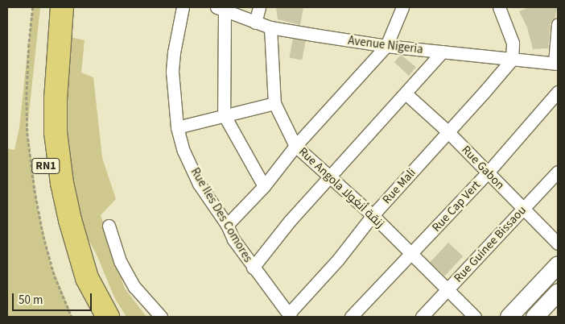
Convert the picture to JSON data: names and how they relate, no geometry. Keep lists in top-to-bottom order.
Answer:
{
  "streets": {
    "highway": ["RN1"],
    "street": [
      "Avenue Nigeria",
      "Rue Gabon",
      "Rue Mali",
      "Rue Angola زنقة أنغولا",
      "Rue Cap Vert",
      "Rue Iles Des Comores",
      "Rue Guinee Bissaou"
    ]
  },
  "crossings": [
    ["Avenue Nigeria", "Rue Mali"],
    ["Avenue Nigeria", "Rue Angola زنقة أنغولا"],
    ["Rue Gabon", "Rue Mali"],
    ["Rue Gabon", "Rue Cap Vert"],
    ["Rue Gabon", "Rue Guinee Bissaou"],
    ["Rue Mali", "Rue Angola زنقة أنغولا"],
    ["Rue Mali", "Rue Iles Des Comores"],
    ["Rue Angola زنقة أنغولا", "Rue Cap Vert"],
    ["Rue Angola زنقة أنغولا", "Rue Guinee Bissaou"]
  ],
  "scale_bar": "50 m"
}
